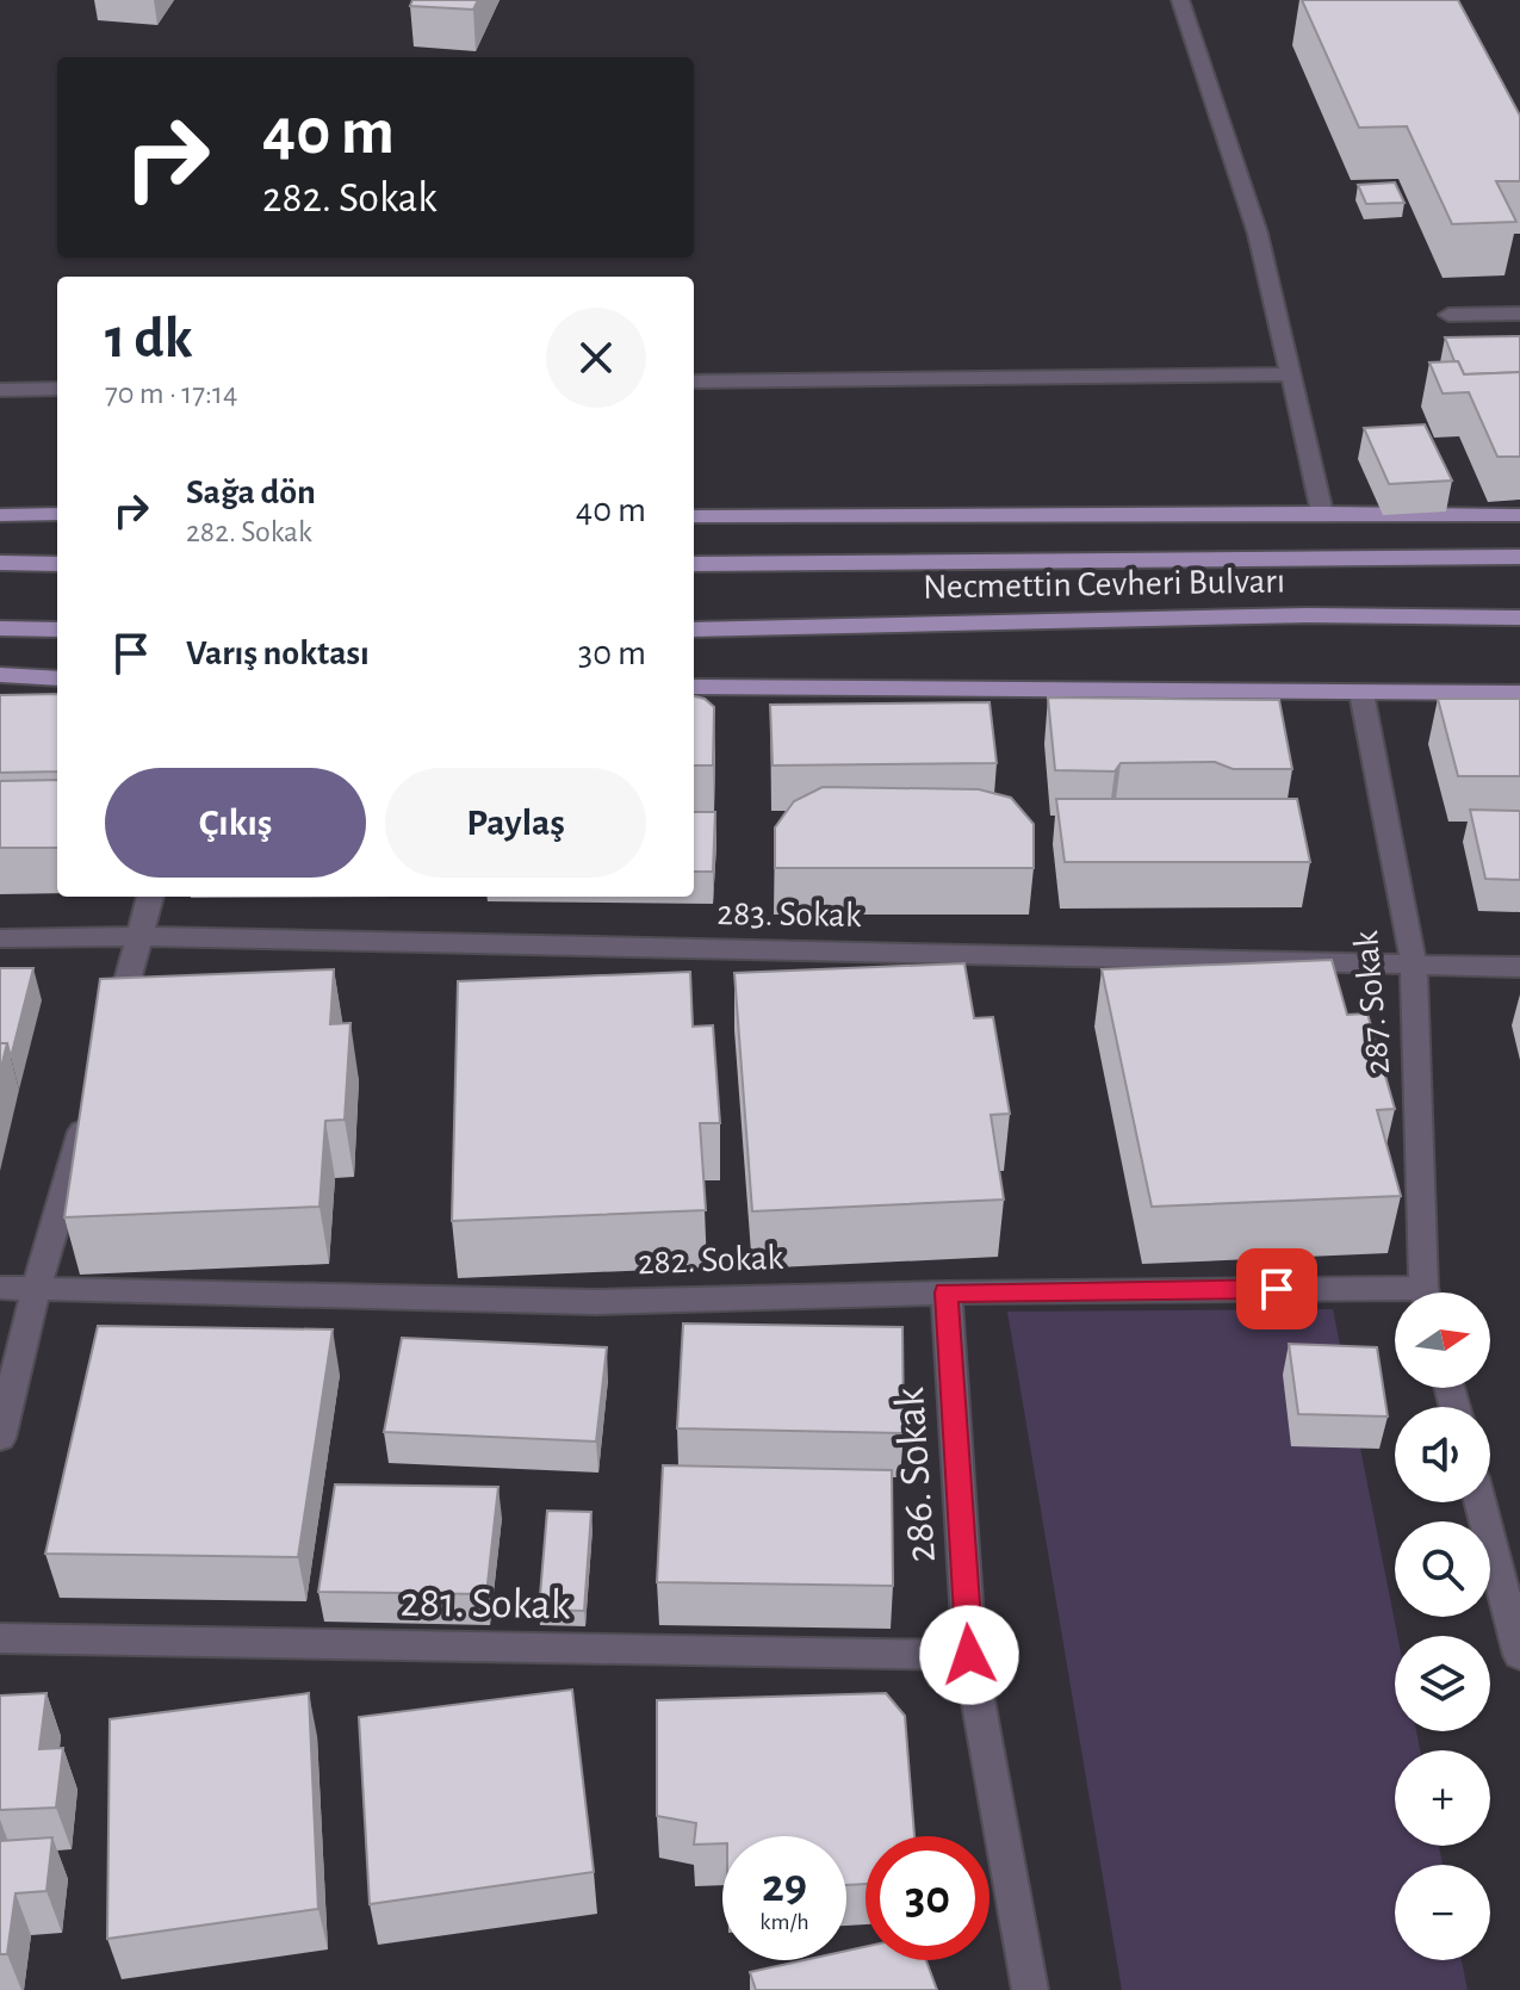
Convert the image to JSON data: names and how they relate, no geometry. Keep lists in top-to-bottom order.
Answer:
{
  "streets": {
    "main road": ["Necmettin Cevheri Bulvarı"],
    "street": [
      "283. Sokak",
      "287. Sokak",
      "282. Sokak",
      "286. Sokak",
      "281. Sokak"
    ]
  },
  "crossings": [
    ["283. Sokak", "287. Sokak"],
    ["282. Sokak", "286. Sokak"],
    ["286. Sokak", "281. Sokak"]
  ],
  "north": "right",
  "page": {
    "turn": ["40 m", "282. Sokak"],
    "heading": ["1 dk", "70 m · 17:14"],
    "list": [
      {
        "name": "Sağa dön",
        "note": "282. Sokak",
        "value": "40 m"
      },
      {
        "name": "Varış noktası",
        "value": "30 m"
      }
    ],
    "buttons": ["Çıkış", "Paylaş"],
    "map_buttons": ["+", "−"],
    "speed": "29 km/h",
    "limit": "30"
  }
}
